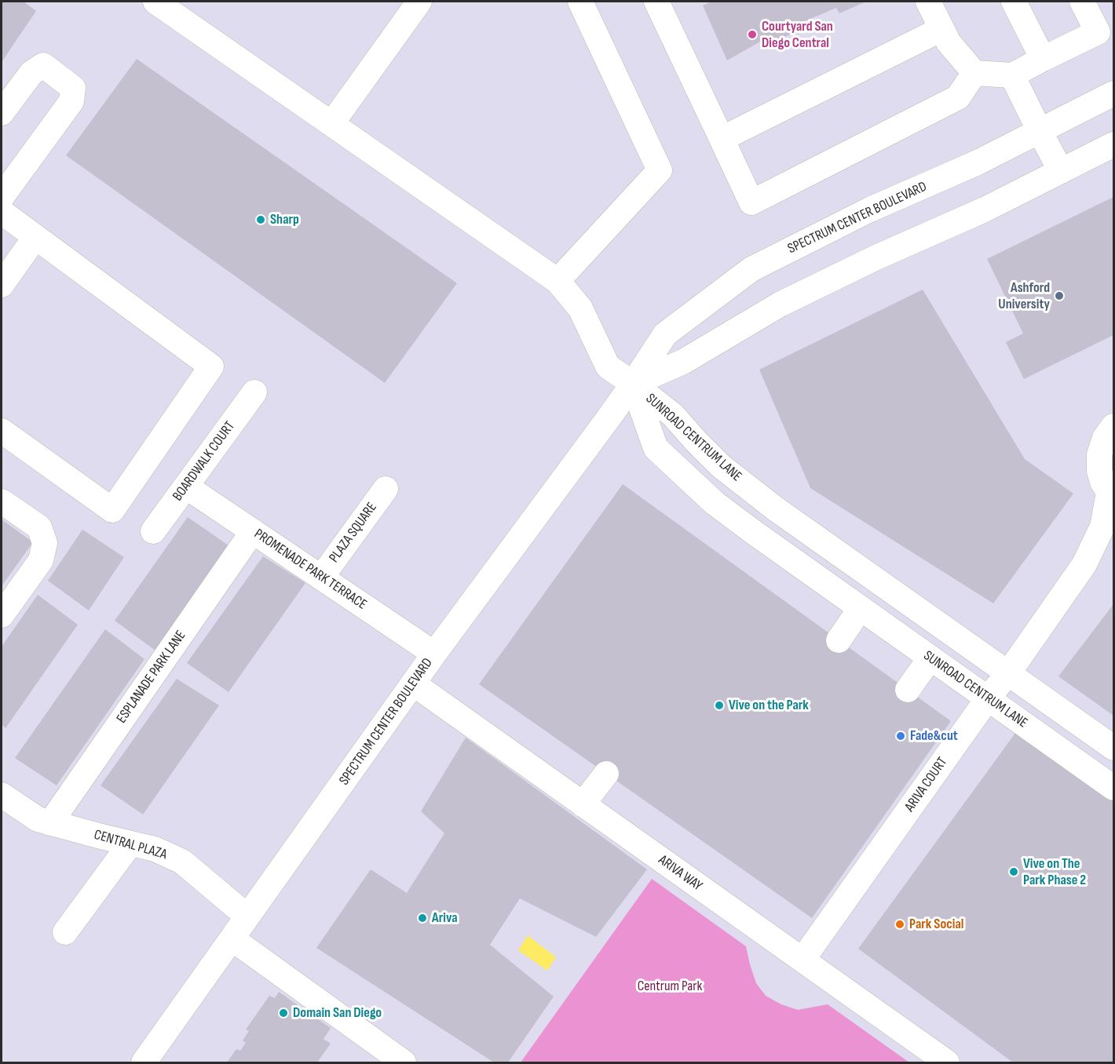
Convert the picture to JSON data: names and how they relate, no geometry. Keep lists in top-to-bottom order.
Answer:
{
  "streets": {
    "street": [
      "SPECTRUM CENTER BOULEVARD",
      "SUNROAD CENTRUM LANE",
      "BOARDWALK COURT",
      "PLAZA SQUARE",
      "PROMENADE PARK TERRACE",
      "ESPLANADE PARK LANE",
      "ARIVA COURT",
      "CENTRAL PLAZA",
      "ARIVA WAY"
    ]
  },
  "crossings": [
    ["SPECTRUM CENTER BOULEVARD", "SUNROAD CENTRUM LANE"],
    ["SPECTRUM CENTER BOULEVARD", "PROMENADE PARK TERRACE"],
    ["SPECTRUM CENTER BOULEVARD", "CENTRAL PLAZA"],
    ["SPECTRUM CENTER BOULEVARD", "ARIVA WAY"],
    ["SUNROAD CENTRUM LANE", "ARIVA COURT"],
    ["BOARDWALK COURT", "PROMENADE PARK TERRACE"],
    ["PLAZA SQUARE", "PROMENADE PARK TERRACE"],
    ["PROMENADE PARK TERRACE", "ESPLANADE PARK LANE"],
    ["ESPLANADE PARK LANE", "CENTRAL PLAZA"],
    ["ARIVA COURT", "ARIVA WAY"]
  ],
  "parks": ["Centrum Park"],
  "places": [
    "Courtyard San Diego Central",
    "Sharp",
    "Ashford University",
    "Vive on the Park",
    "Fade&cut",
    "Vive on The Park Phase 2",
    "Ariva",
    "Park Social",
    "Domain San Diego"
  ]
}
